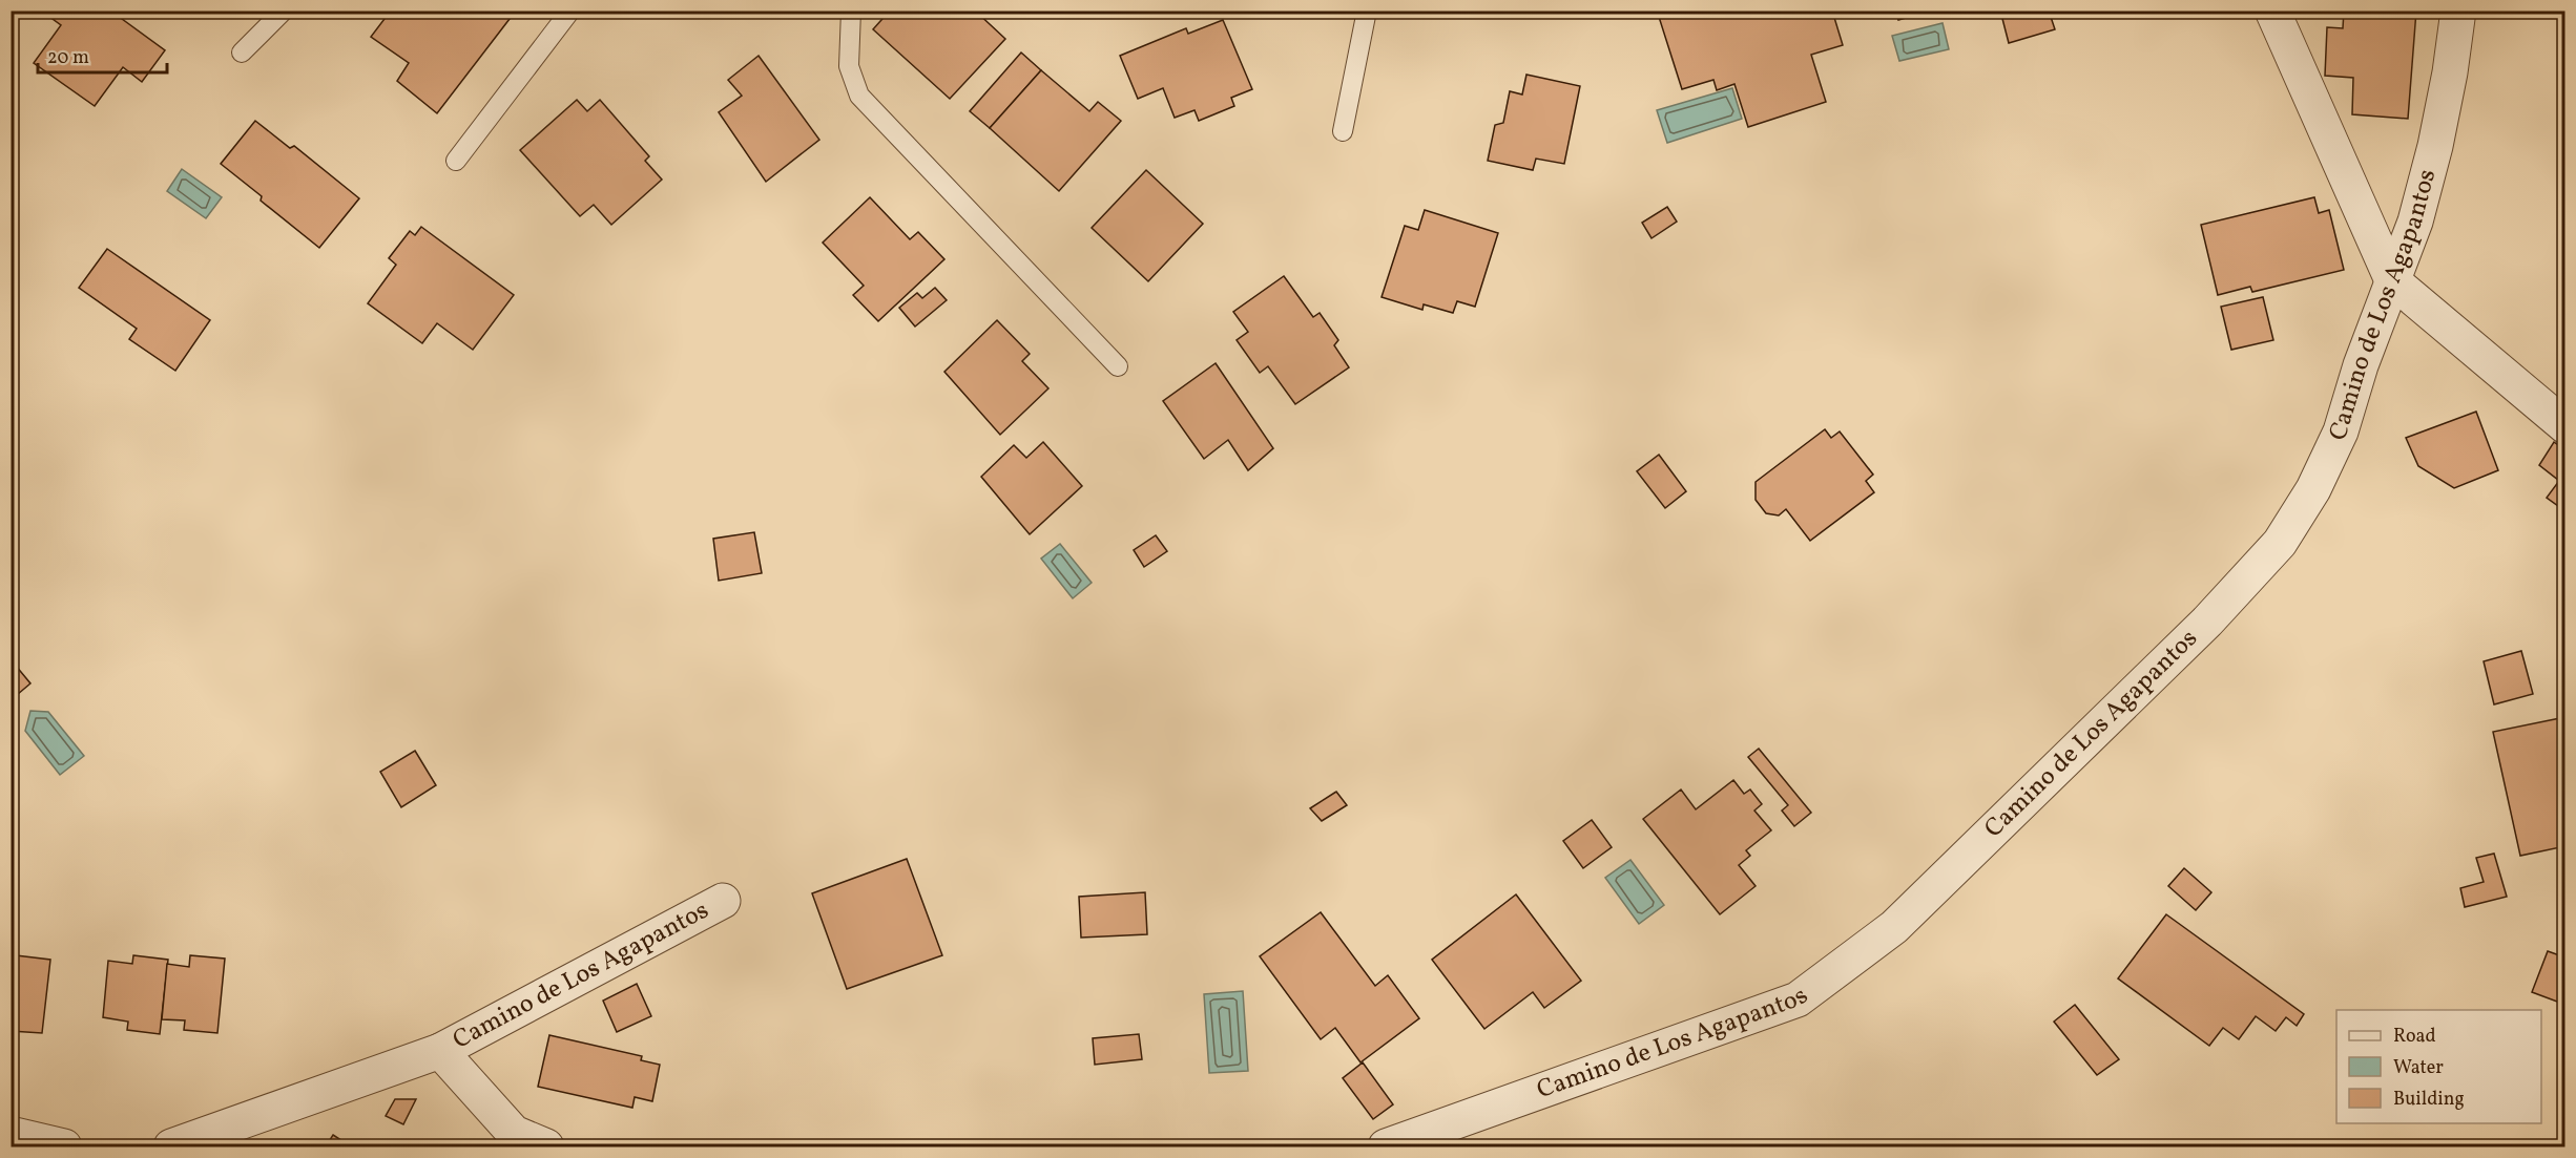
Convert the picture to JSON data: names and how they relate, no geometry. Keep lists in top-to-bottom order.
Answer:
{
  "streets": {
    "street": ["Camino de Los Agapantos"]
  },
  "legend": ["Road", "Water", "Building"],
  "scale_bar": "20 m"
}
